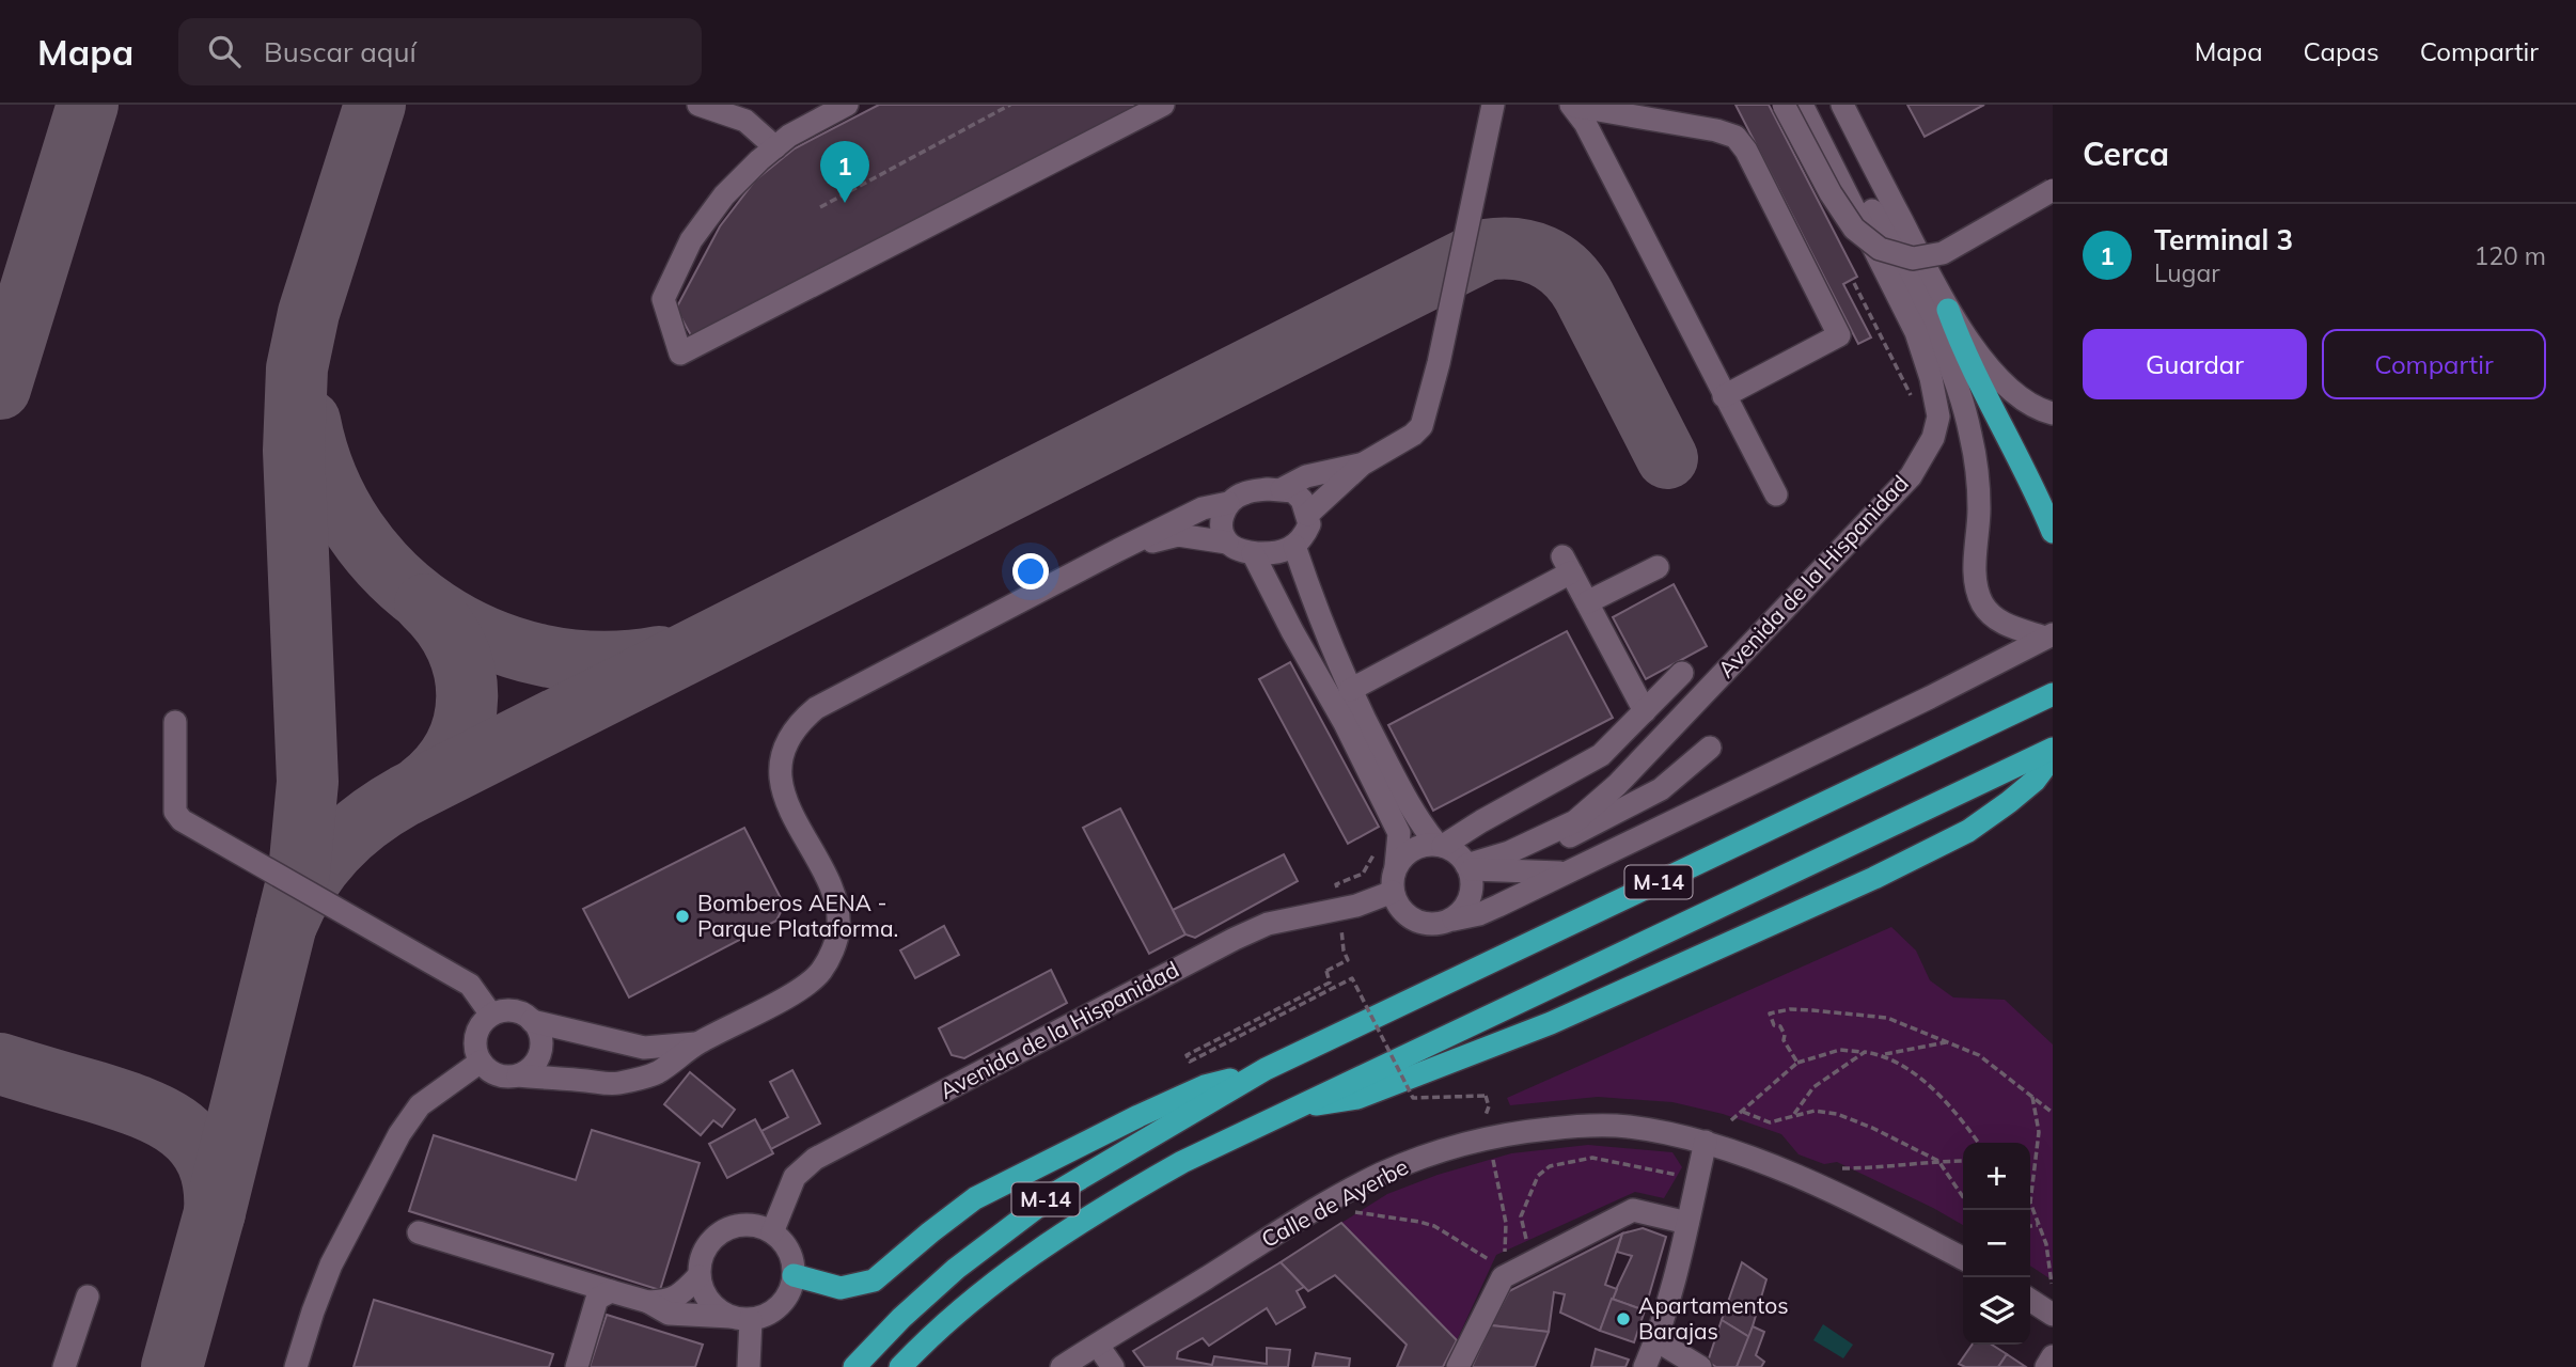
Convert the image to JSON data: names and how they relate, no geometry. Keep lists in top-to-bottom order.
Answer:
{
  "streets": {
    "highway": ["M-14"],
    "street": ["Avenida de la Hispanidad", "Calle de Ayerbe"]
  },
  "places": ["Bomberos AENA - Parque Plataforma.", "Apartamentos Barajas"],
  "page": {
    "header": "Mapa",
    "search": "Buscar aquí",
    "nav": ["Mapa", "Capas", "Compartir"],
    "heading": "Cerca",
    "pins": "1",
    "list": [
      {
        "mark": "1",
        "name": "Terminal 3",
        "note": "Lugar",
        "value": "120 m"
      }
    ],
    "buttons": ["Guardar", "Compartir"],
    "map_buttons": ["+", "−"]
  }
}
